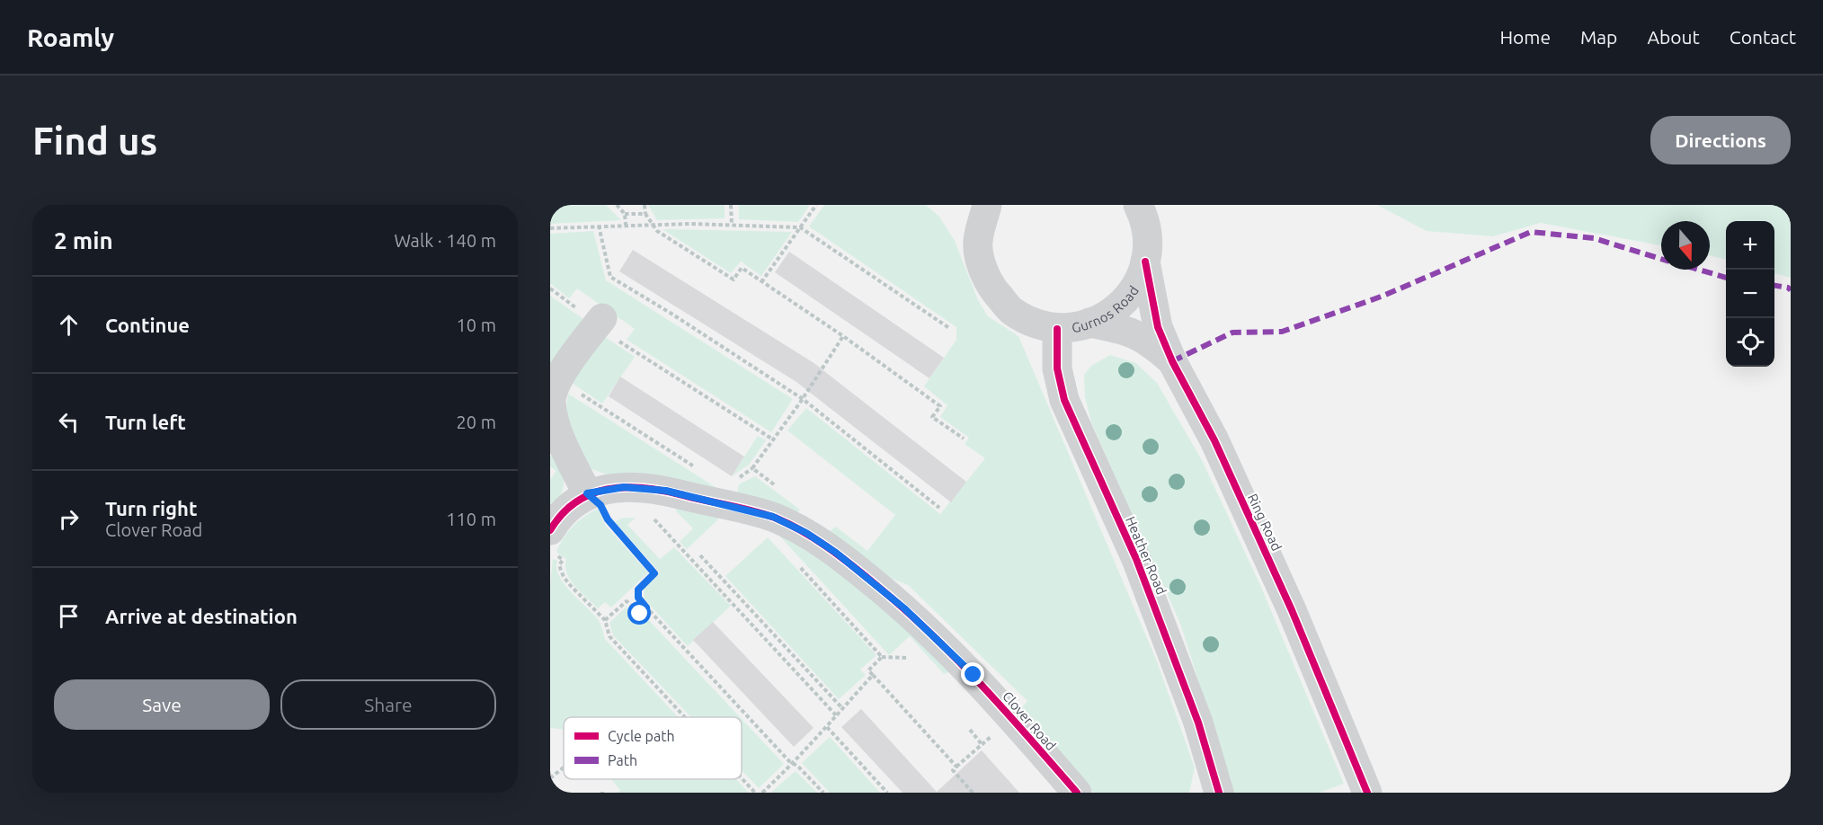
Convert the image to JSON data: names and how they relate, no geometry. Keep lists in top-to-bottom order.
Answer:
{
  "streets": {
    "street": [
      "Gurnos Road",
      "Ring Road",
      "Heather Road",
      "Clover Road"
    ]
  },
  "crossings": [
    ["Gurnos Road", "Ring Road"],
    ["Gurnos Road", "Heather Road"]
  ],
  "legend": ["Cycle path", "Path"],
  "north": "bottom",
  "page": {
    "header": "Roamly",
    "nav": [
      "Home",
      "Map",
      "About",
      "Contact"
    ],
    "buttons": [
      "Directions",
      ["Save", "Share"]
    ],
    "title": "Find us",
    "heading": ["2 min", "Walk · 140 m"],
    "map_buttons": ["+", "−"],
    "list": [
      ["Continue", "10 m"],
      ["Turn left", "20 m"],
      ["Turn right", "Clover Road", "110 m"],
      "Arrive at destination"
    ]
  }
}
